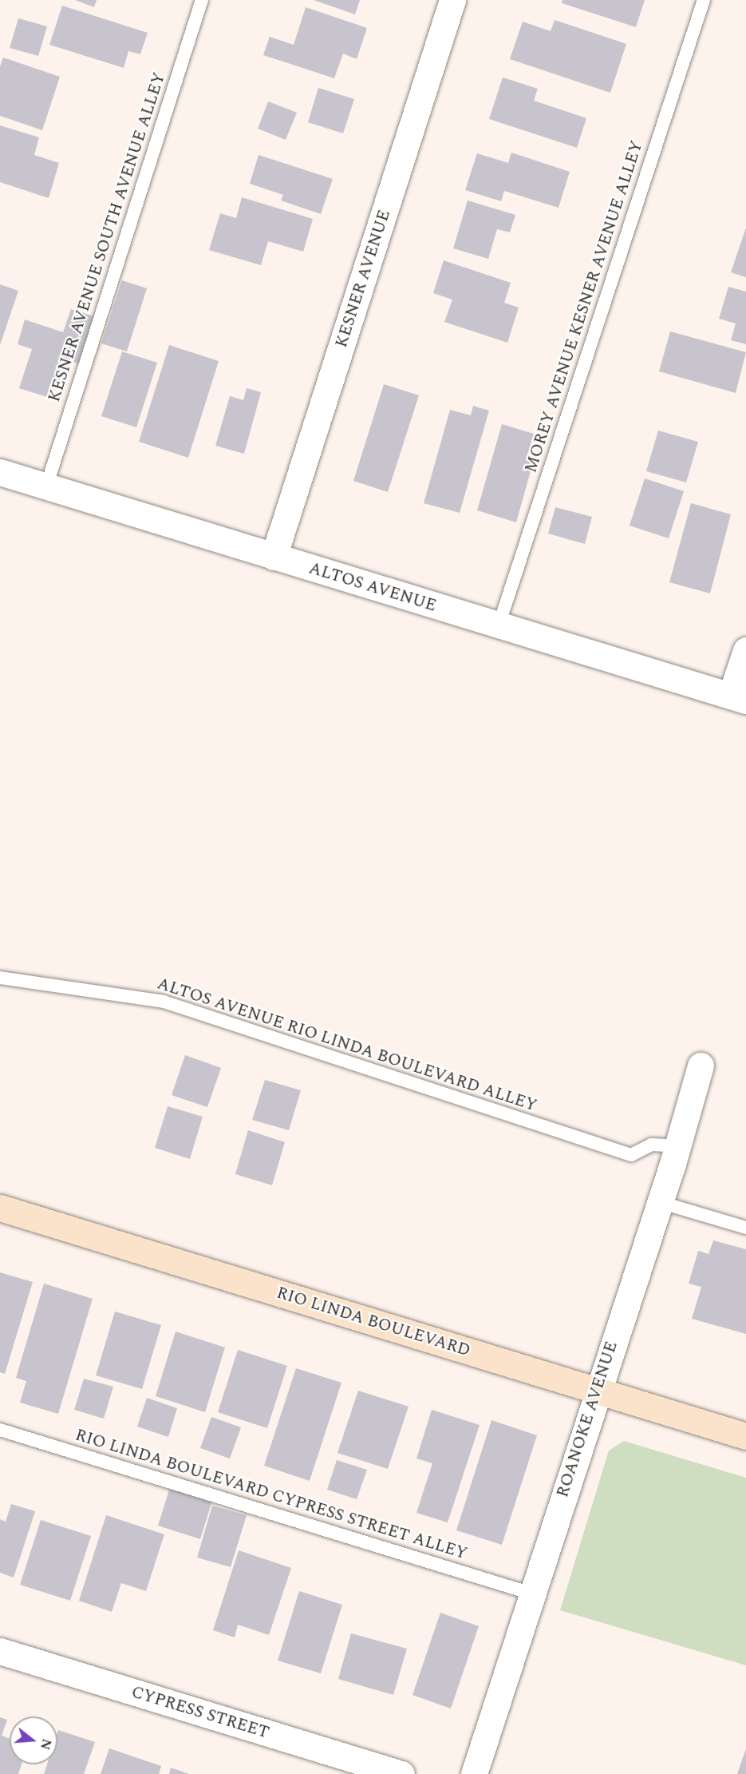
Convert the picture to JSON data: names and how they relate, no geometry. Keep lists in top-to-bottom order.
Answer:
{
  "streets": {
    "main road": ["RIO LINDA BOULEVARD"],
    "street": [
      "KESNER AVENUE",
      "ALTOS AVENUE",
      "ROANOKE AVENUE",
      "CYPRESS STREET"
    ],
    "lane": [
      "KESNER AVENUE SOUTH AVENUE ALLEY",
      "MOREY AVENUE KESNER AVENUE ALLEY",
      "ALTOS AVENUE RIO LINDA BOULEVARD ALLEY",
      "RIO LINDA BOULEVARD CYPRESS STREET ALLEY"
    ]
  },
  "crossings": [
    ["KESNER AVENUE SOUTH AVENUE ALLEY", "ALTOS AVENUE"],
    ["KESNER AVENUE", "ALTOS AVENUE"],
    ["MOREY AVENUE KESNER AVENUE ALLEY", "ALTOS AVENUE"],
    ["ALTOS AVENUE RIO LINDA BOULEVARD ALLEY", "ROANOKE AVENUE"],
    ["RIO LINDA BOULEVARD", "ROANOKE AVENUE"],
    ["ROANOKE AVENUE", "RIO LINDA BOULEVARD CYPRESS STREET ALLEY"]
  ],
  "north": "right"
}
